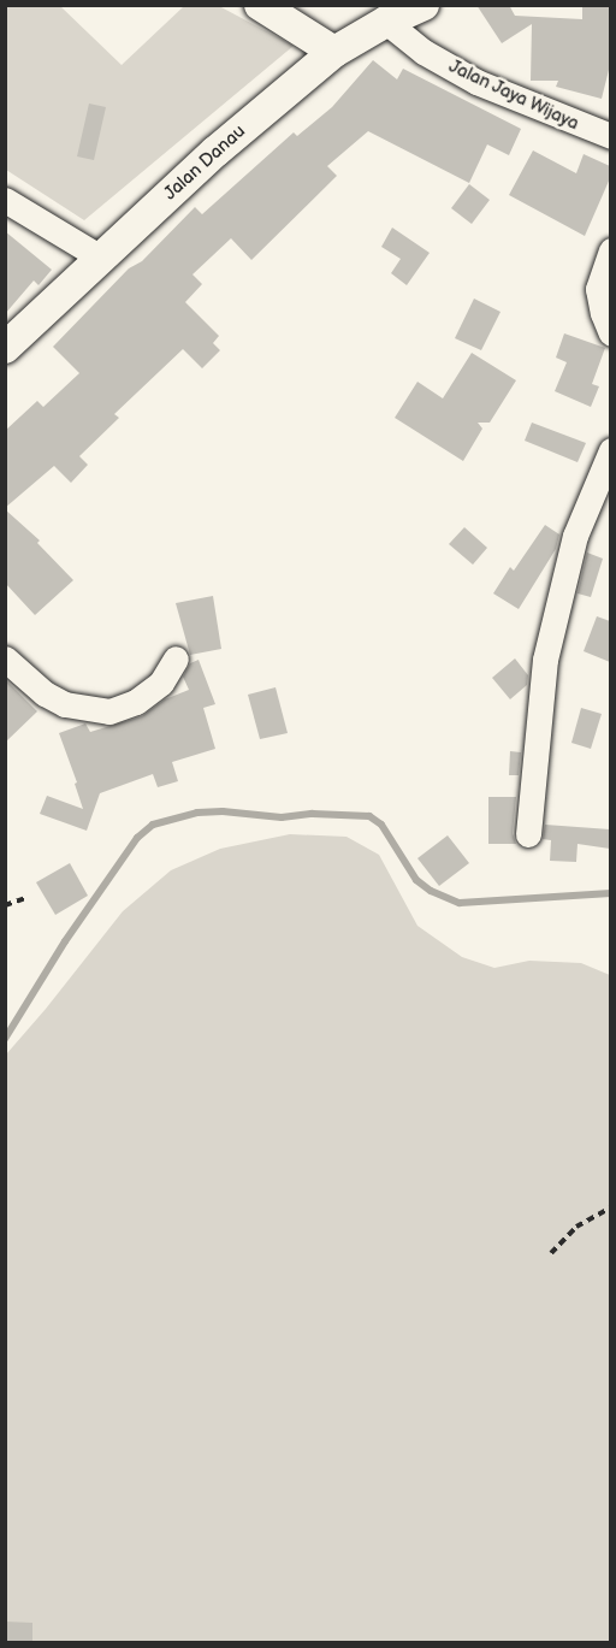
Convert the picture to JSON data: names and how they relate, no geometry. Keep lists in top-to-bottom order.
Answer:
{
  "streets": {
    "street": ["Jalan Jaya Wijaya", "Jalan Danau"]
  },
  "crossings": [
    ["Jalan Jaya Wijaya", "Jalan Danau"]
  ]
}
